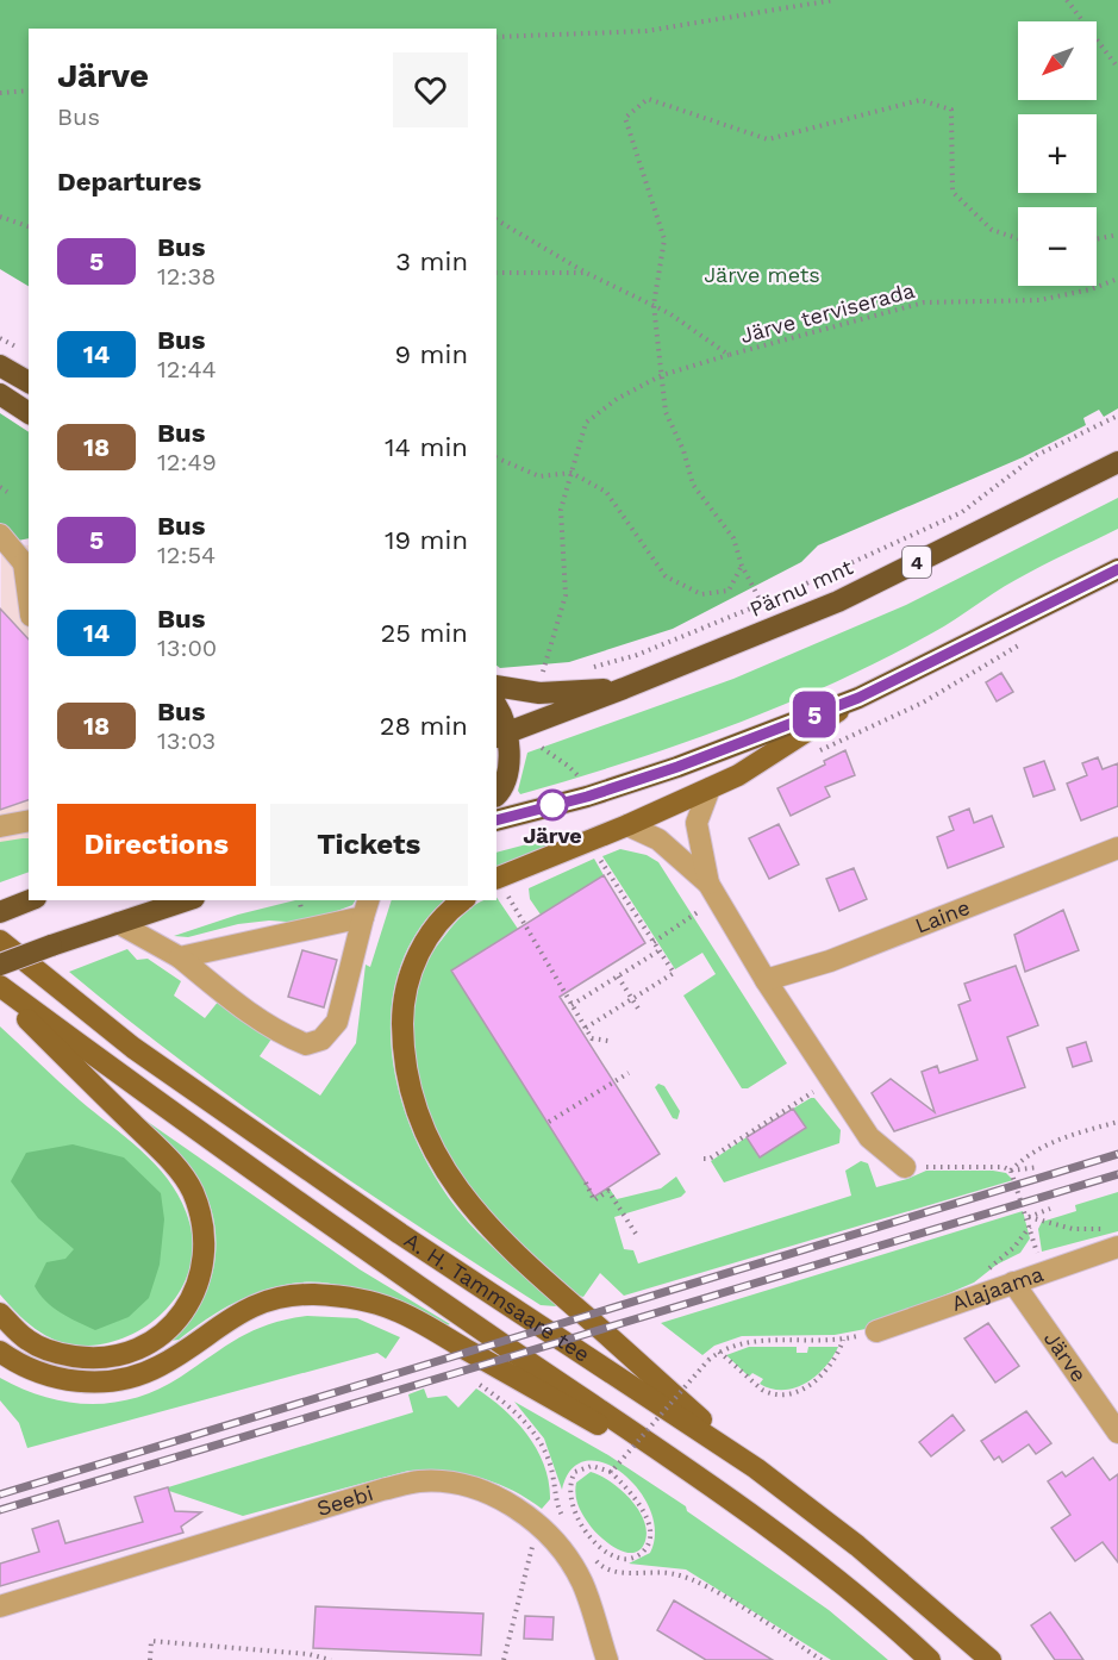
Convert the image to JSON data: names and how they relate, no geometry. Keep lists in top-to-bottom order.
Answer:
{
  "streets": {
    "highway": ["4", "Pärnu mnt"],
    "main road": ["A. H. Tammsaare tee"],
    "street": [
      "Laine",
      "Alajaama",
      "Järve",
      "Seebi"
    ],
    "path": ["Järve terviserada"]
  },
  "crossings": [
    ["Alajaama", "Järve"]
  ],
  "parks": ["Järve mets"],
  "places": ["Järve"],
  "lines": ["bus line 5"],
  "north": "bottom left",
  "page": {
    "on_map": "5",
    "map_buttons": ["+", "−"],
    "heading": [
      ["Järve", "Bus"],
      "Departures"
    ],
    "list": [
      {
        "mark": "5",
        "name": "Bus",
        "note": "12:38",
        "value": "3 min"
      },
      {
        "mark": "14",
        "name": "Bus",
        "note": "12:44",
        "value": "9 min"
      },
      {
        "mark": "18",
        "name": "Bus",
        "note": "12:49",
        "value": "14 min"
      },
      {
        "mark": "5",
        "name": "Bus",
        "note": "12:54",
        "value": "19 min"
      },
      {
        "mark": "14",
        "name": "Bus",
        "note": "13:00",
        "value": "25 min"
      },
      {
        "mark": "18",
        "name": "Bus",
        "note": "13:03",
        "value": "28 min"
      }
    ],
    "buttons": ["Directions", "Tickets"]
  }
}
